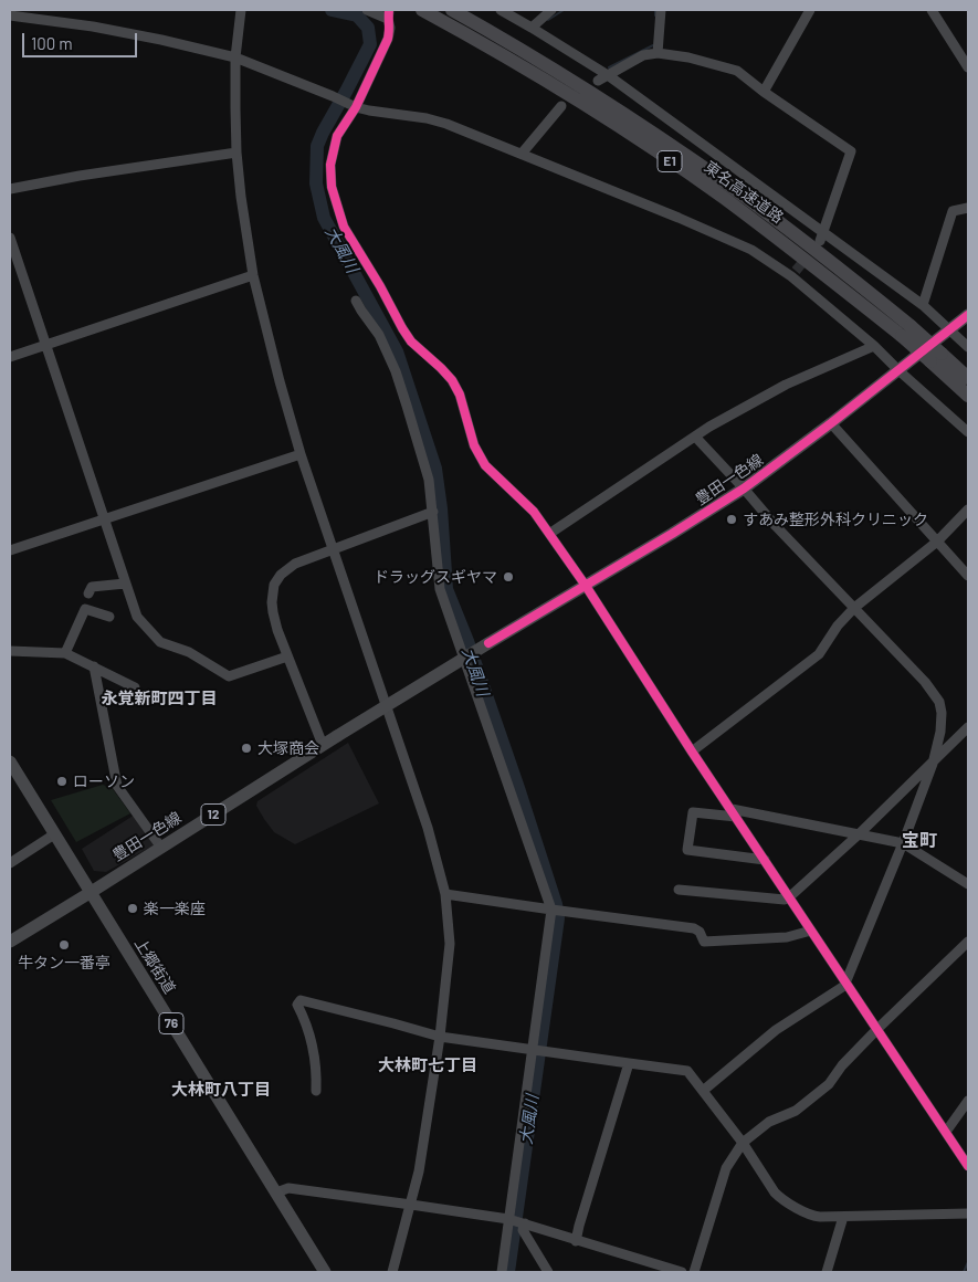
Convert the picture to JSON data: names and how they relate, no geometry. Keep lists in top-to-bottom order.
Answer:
{
  "streets": {
    "highway": ["E1", "東名高速道路"],
    "main road": [
      "豊田一色線",
      "12",
      "上郷街道",
      "76"
    ]
  },
  "crossings": [
    ["豊田一色線", "上郷街道"]
  ],
  "districts": [
    "永覚新町四丁目",
    "宝町",
    "大林町七丁目",
    "大林町八丁目"
  ],
  "water": ["大風川"],
  "places": [
    "すあみ整形外科クリニック",
    "ドラッグスギヤマ",
    "大塚商会",
    "ローソン",
    "楽一楽座",
    "牛タン一番亭"
  ],
  "scale_bar": "100 m"
}
